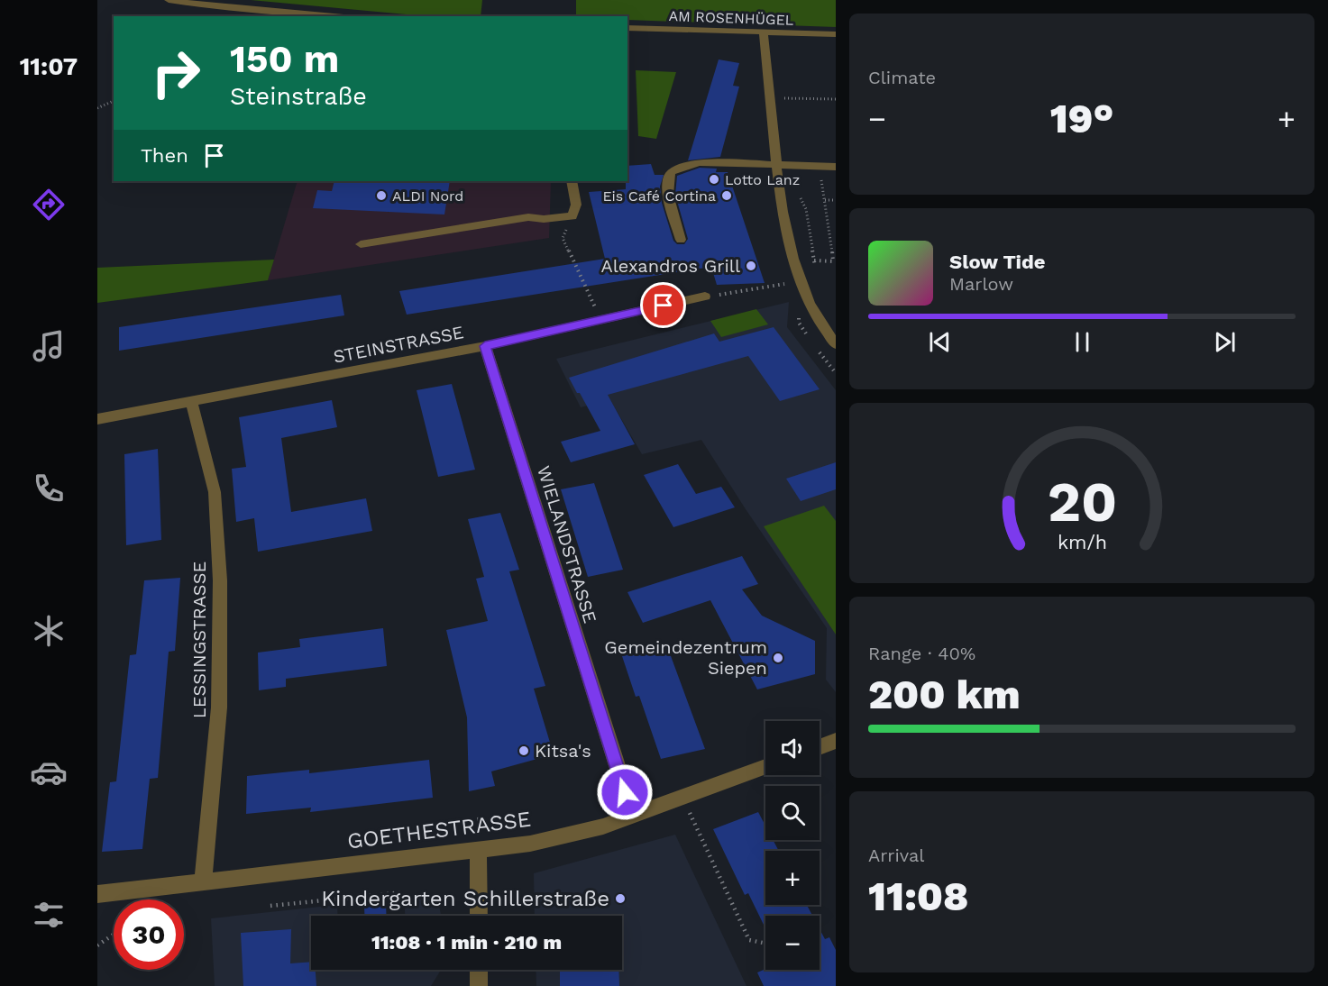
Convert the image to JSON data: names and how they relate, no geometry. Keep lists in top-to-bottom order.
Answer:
{
  "streets": {
    "street": [
      "AM ROSENHÜGEL",
      "STEINSTRASSE",
      "WIELANDSTRASSE",
      "LESSINGSTRASSE",
      "GOETHESTRASSE"
    ]
  },
  "crossings": [
    ["STEINSTRASSE", "WIELANDSTRASSE"],
    ["STEINSTRASSE", "LESSINGSTRASSE"],
    ["WIELANDSTRASSE", "GOETHESTRASSE"],
    ["LESSINGSTRASSE", "GOETHESTRASSE"]
  ],
  "places": [
    "Lotto Lanz",
    "ALDI Nord",
    "Eis Café Cortina",
    "Alexandros Grill",
    "Gemeindezentrum Siepen",
    "Kitsa's",
    "Kindergarten Schillerstraße"
  ],
  "page": {
    "tabs": "11:07",
    "tile": [
      "Climate",
      ["Range · 40%", "200 km"],
      ["Arrival", "11:08"]
    ],
    "turn": ["150 m", "Steinstraße"],
    "heat": ["−", "19°", "+"],
    "then": "Then",
    "song": ["Slow Tide", "Marlow"],
    "map_buttons": ["+", "−"],
    "limit": "30",
    "trip": "11:08 · 1 min · 210 m",
    "gauge": ["20", "km/h"]
  }
}
